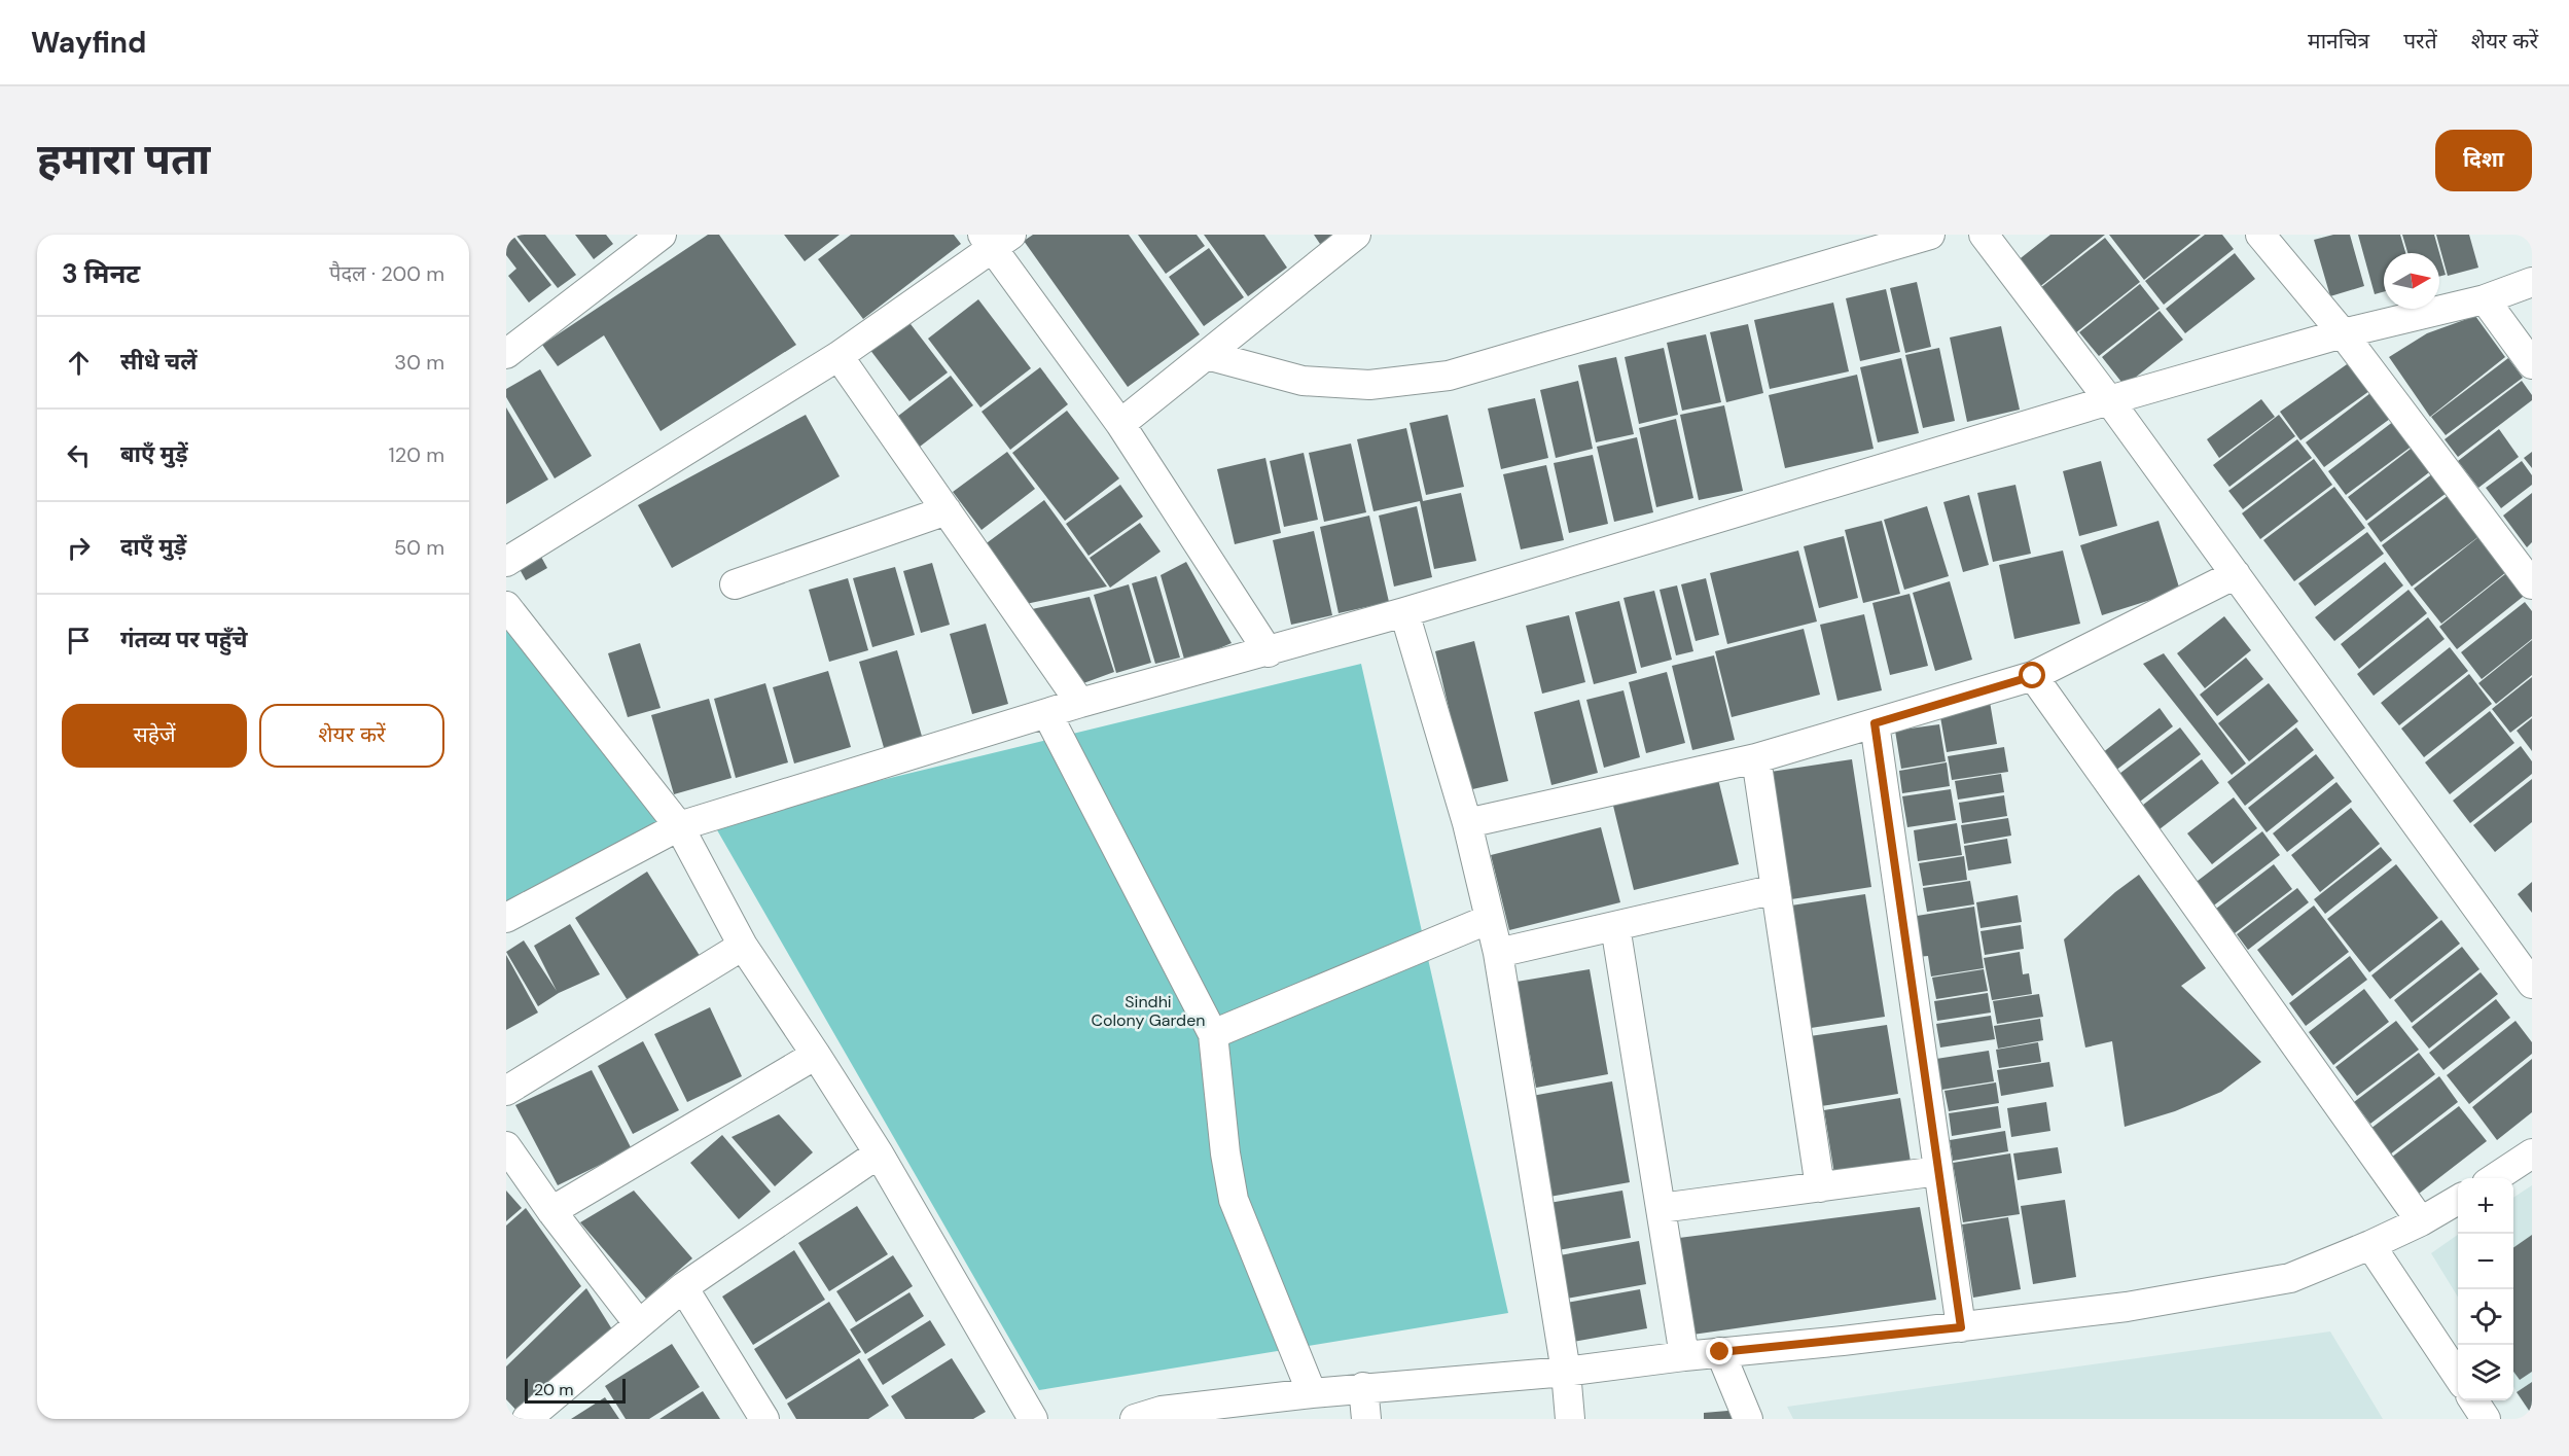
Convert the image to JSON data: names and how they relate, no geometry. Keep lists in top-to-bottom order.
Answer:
{
  "parks": ["Sindhi Colony Garden"],
  "scale_bar": "20 m",
  "north": "right",
  "page": {
    "header": "Wayfind",
    "nav": ["मानचित्र", "परतें", "शेयर करें"],
    "buttons": [
      "दिशा",
      ["सहेजें", "शेयर करें"]
    ],
    "title": "हमारा पता",
    "heading": ["3 मिनट", "पैदल · 200 m"],
    "list": [
      ["सीधे चलें", "30 m"],
      ["बाएँ मुड़ें", "120 m"],
      ["दाएँ मुड़ें", "50 m"],
      "गंतव्य पर पहुँचे"
    ],
    "map_buttons": ["+", "−"],
    "scale": "20 m"
  }
}
